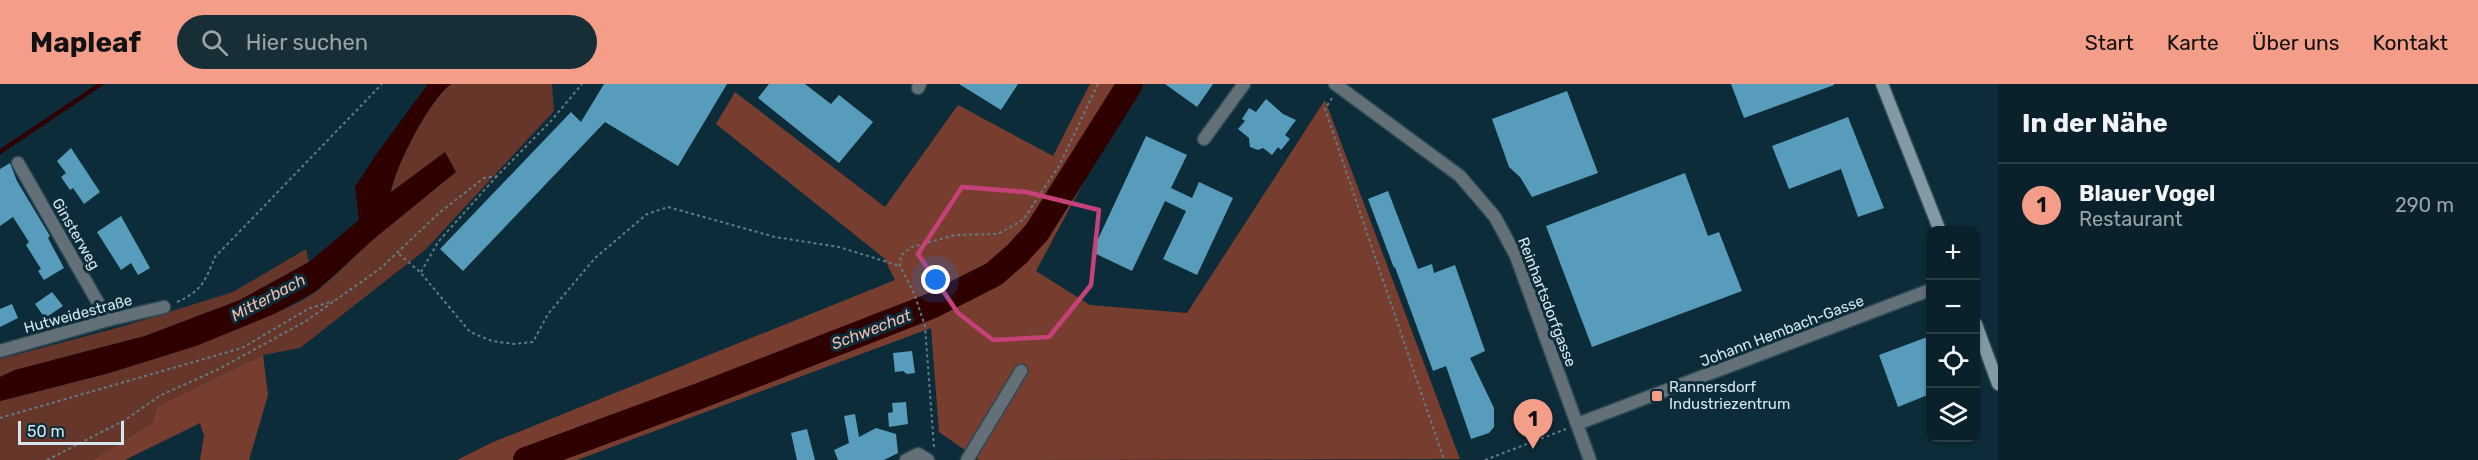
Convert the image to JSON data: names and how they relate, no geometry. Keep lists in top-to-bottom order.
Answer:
{
  "streets": {
    "street": [
      "Ginsterweg",
      "Reinhartsdorfgasse",
      "Hutweidestraße",
      "Johann Hembach-Gasse"
    ]
  },
  "crossings": [
    ["Ginsterweg", "Hutweidestraße"],
    ["Reinhartsdorfgasse", "Johann Hembach-Gasse"]
  ],
  "water": ["Mitterbach", "Schwechat"],
  "places": {
    "transit": ["Rannersdorf Industriezentrum"]
  },
  "scale_bar": "50 m",
  "page": {
    "header": "Mapleaf",
    "search": "Hier suchen",
    "nav": [
      "Start",
      "Karte",
      "Über uns",
      "Kontakt"
    ],
    "heading": "In der Nähe",
    "list": [
      {
        "mark": "1",
        "name": "Blauer Vogel",
        "note": "Restaurant",
        "value": "290 m"
      }
    ],
    "map_buttons": ["+", "−"],
    "pins": "1",
    "scale": "50 m"
  }
}
